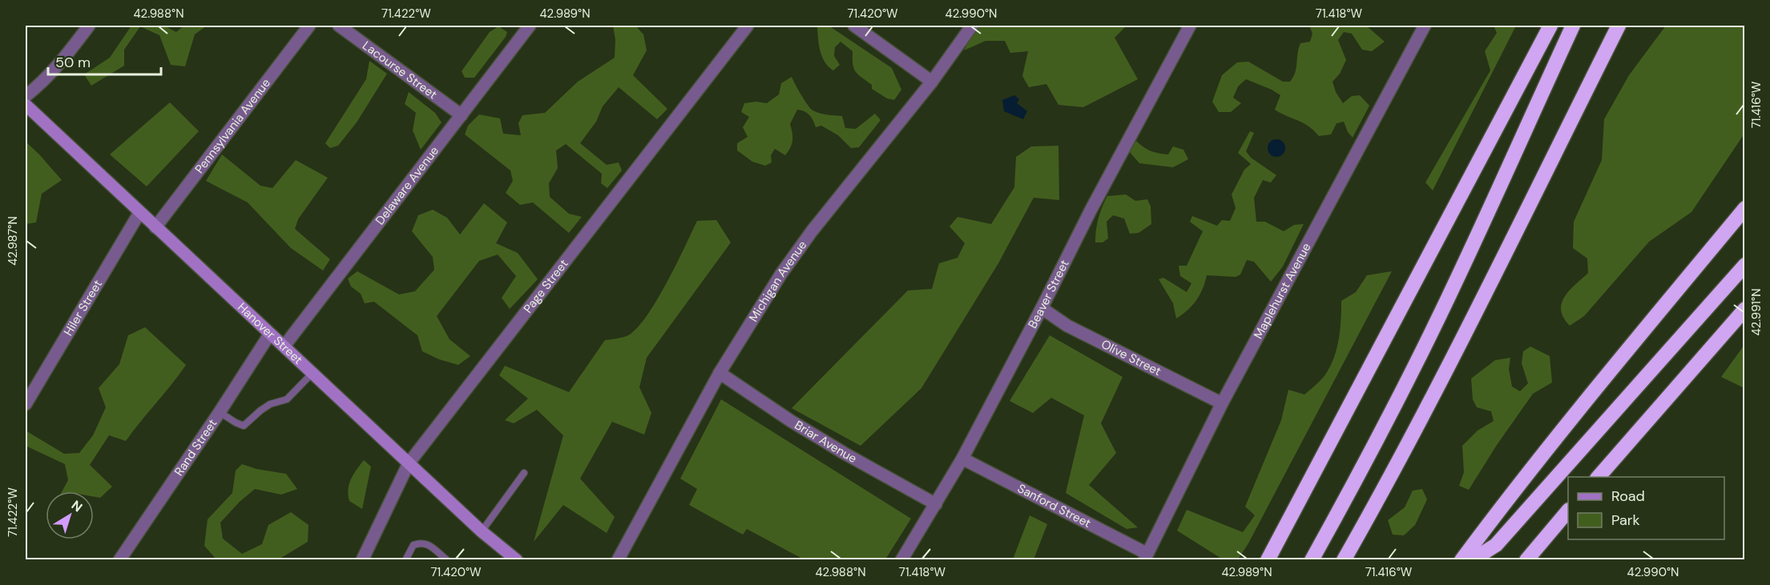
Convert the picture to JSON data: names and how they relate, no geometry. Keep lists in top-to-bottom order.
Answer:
{
  "streets": {
    "main road": ["Hanover Street"],
    "street": [
      "Lacourse Street",
      "Pennsylvania Avenue",
      "Delaware Avenue",
      "Michigan Avenue",
      "Page Street",
      "Maplehurst Avenue",
      "Beaver Street",
      "Hiler Street",
      "Olive Street",
      "Briar Avenue",
      "Rand Street",
      "Sanford Street"
    ]
  },
  "crossings": [
    ["Lacourse Street", "Delaware Avenue"],
    ["Pennsylvania Avenue", "Hanover Street"],
    ["Delaware Avenue", "Hanover Street"],
    ["Michigan Avenue", "Briar Avenue"],
    ["Page Street", "Hanover Street"],
    ["Maplehurst Avenue", "Olive Street"],
    ["Maplehurst Avenue", "Sanford Street"],
    ["Beaver Street", "Olive Street"],
    ["Beaver Street", "Briar Avenue"],
    ["Beaver Street", "Sanford Street"],
    ["Hiler Street", "Hanover Street"],
    ["Hanover Street", "Rand Street"]
  ],
  "legend": ["Road", "Park"],
  "scale_bar": "50 m",
  "north": "top right",
  "coordinates": [
    "42.988°N",
    "71.422°W",
    "42.989°N",
    "71.420°W",
    "42.990°N",
    "71.418°W",
    "71.416°W",
    "42.987°N",
    "42.991°N"
  ]
}
